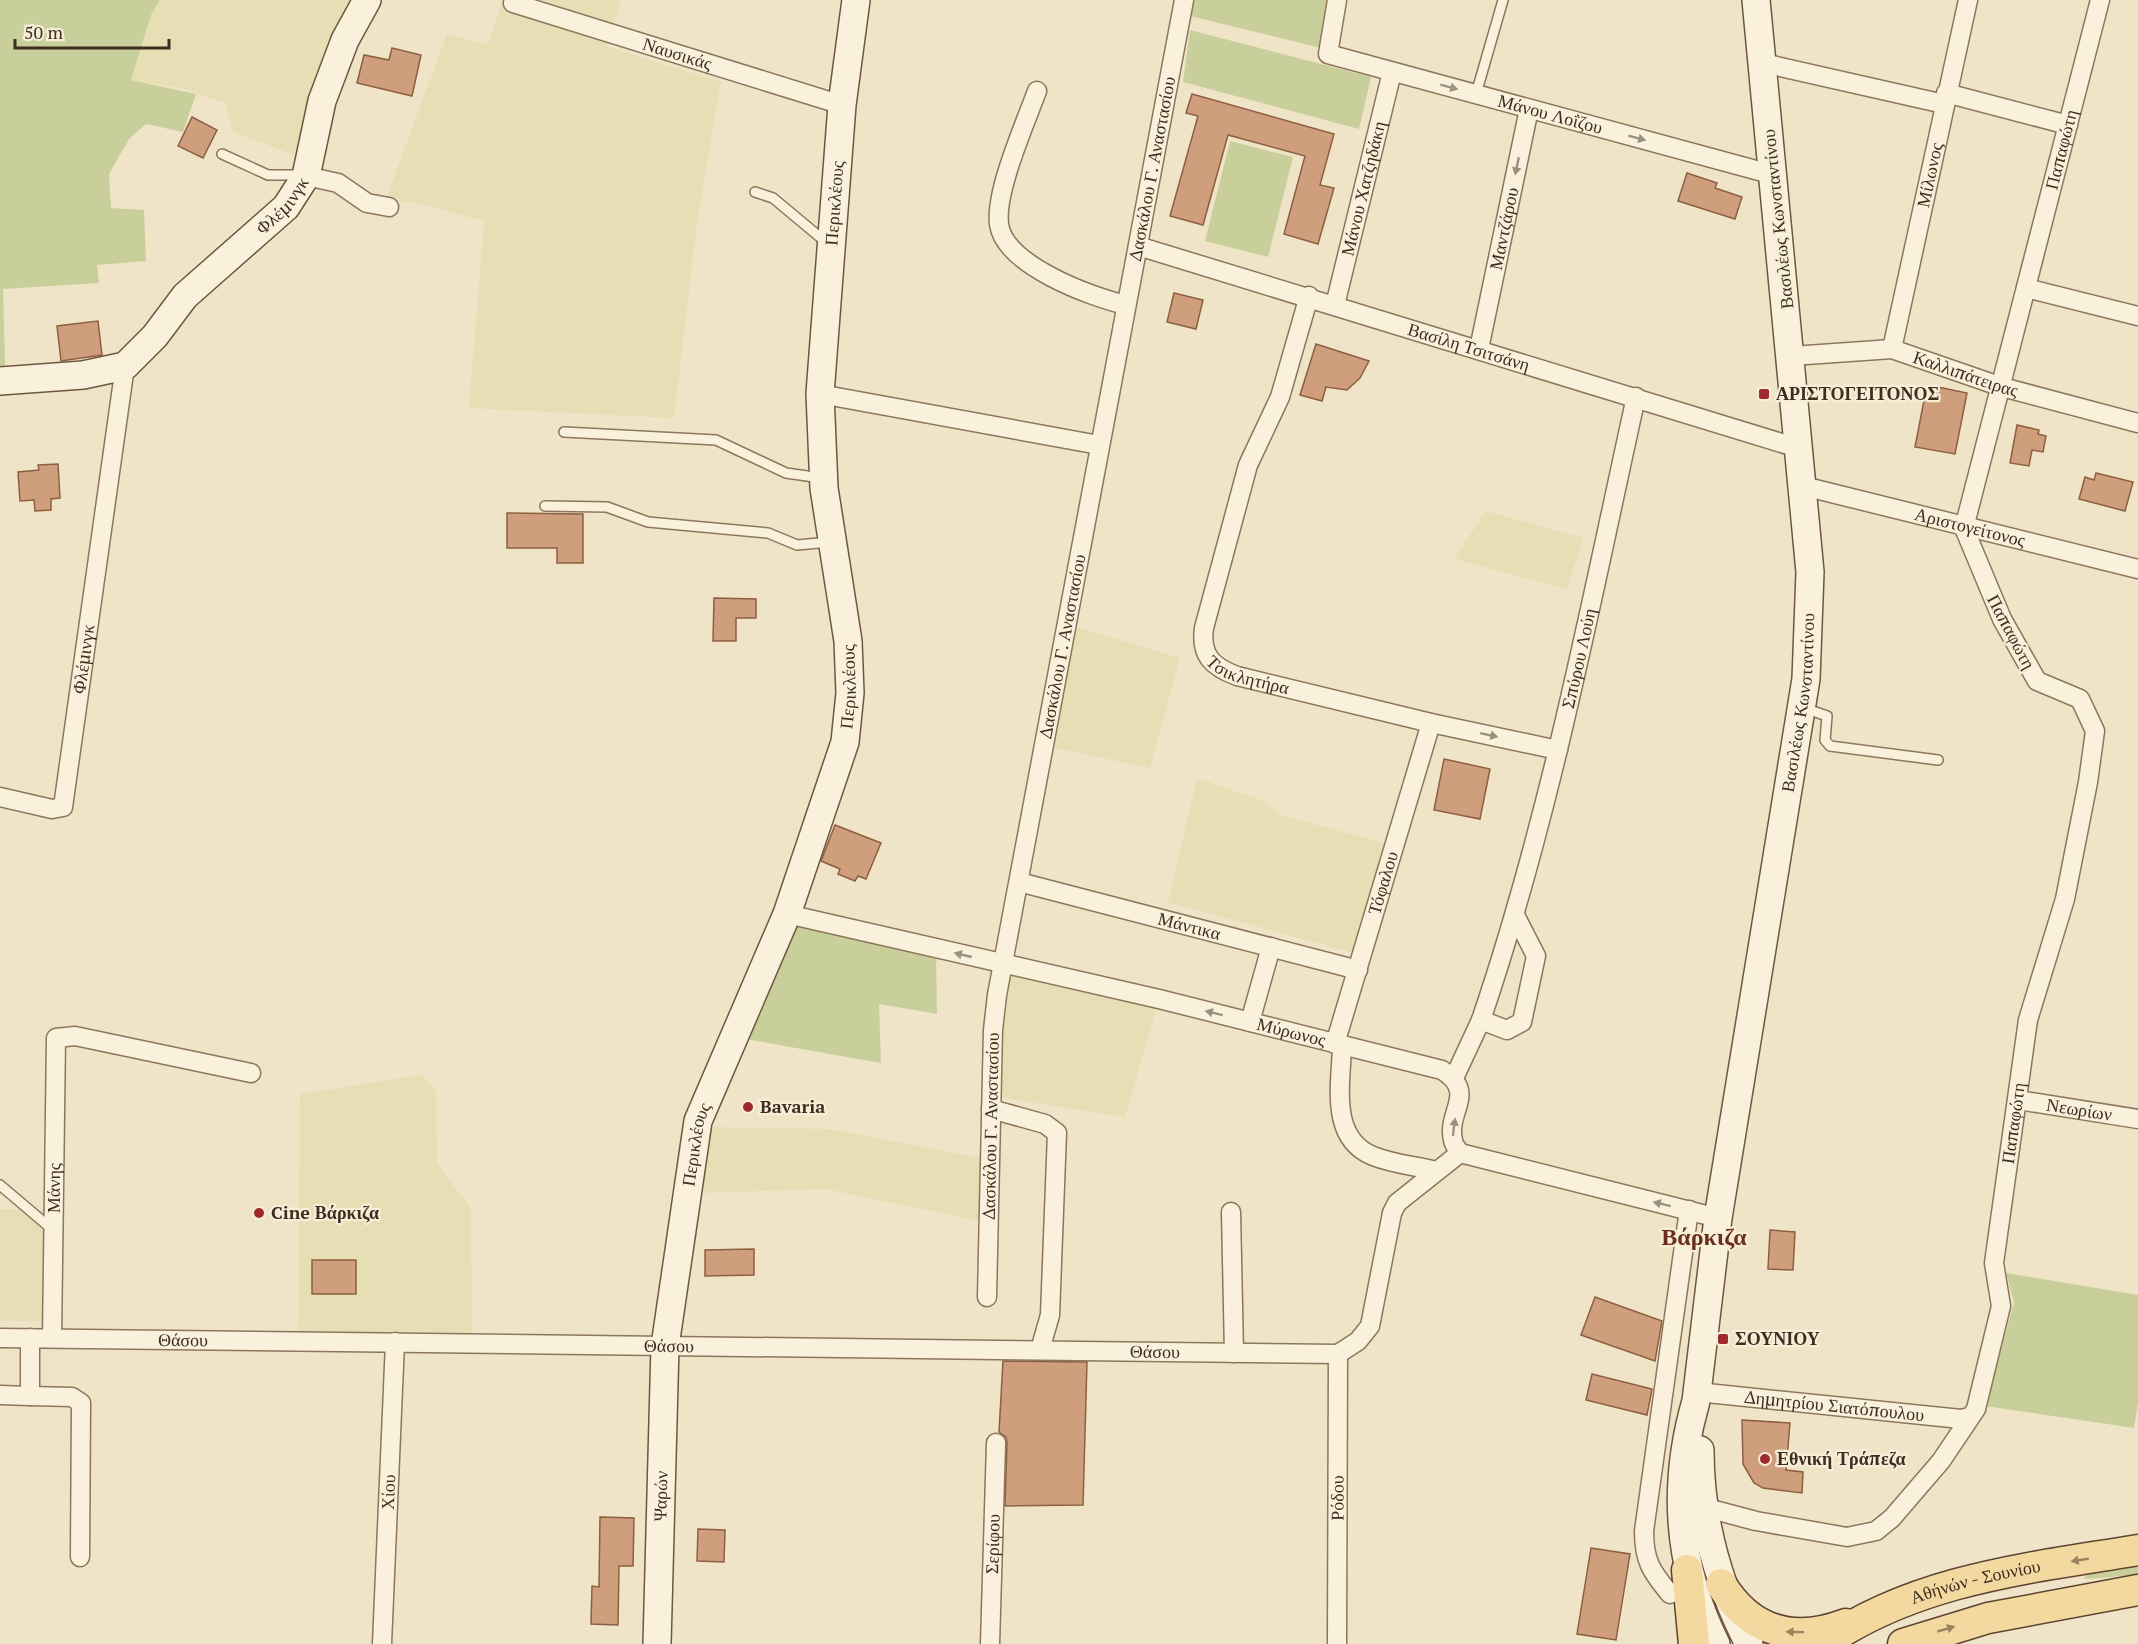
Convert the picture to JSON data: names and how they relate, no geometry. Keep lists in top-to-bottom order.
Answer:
{
  "streets": {
    "main road": ["Αθήνών - Σουνίου"],
    "street": [
      "Ναυσικάς",
      "Μάνου Λοΐζου",
      "Παπαφώτη",
      "Δασκάλου Γ. Αναστασίου",
      "Μίλωνος",
      "Μάνου Χατζηδάκη",
      "Περικλέους",
      "Φλέμινγκ",
      "Βασιλέως Κωνσταντίνου",
      "Μαντζάρου",
      "Βασίλη Τσιτσάνη",
      "Καλλιπάτειρας",
      "Αριστογείτονος",
      "Σπύρου Λούη",
      "Τσικλητήρα",
      "Τόφαλου",
      "Μάντικα",
      "Μύρωνος",
      "Νεωρίων",
      "Μάνης",
      "Θάσου",
      "Δημητρίου Σιατόπουλου",
      "Χίου",
      "Ψαρών",
      "Ρόδου",
      "Σερίφου"
    ]
  },
  "crossings": [
    ["Ναυσικάς", "Περικλέους"],
    ["Μάνου Λοΐζου", "Μάνου Χατζηδάκη"],
    ["Μάνου Λοΐζου", "Βασιλέως Κωνσταντίνου"],
    ["Μάνου Λοΐζου", "Μαντζάρου"],
    ["Παπαφώτη", "Βασιλέως Κωνσταντίνου"],
    ["Παπαφώτη", "Καλλιπάτειρας"],
    ["Παπαφώτη", "Αριστογείτονος"],
    ["Παπαφώτη", "Νεωρίων"],
    ["Παπαφώτη", "Δημητρίου Σιατόπουλου"],
    ["Δασκάλου Γ. Αναστασίου", "Βασίλη Τσιτσάνη"],
    ["Δασκάλου Γ. Αναστασίου", "Μάντικα"],
    ["Δασκάλου Γ. Αναστασίου", "Μύρωνος"],
    ["Μίλωνος", "Καλλιπάτειρας"],
    ["Μάνου Χατζηδάκη", "Βασίλη Τσιτσάνη"],
    ["Περικλέους", "Μύρωνος"],
    ["Περικλέους", "Θάσου"],
    ["Περικλέους", "Ψαρών"],
    ["Βασιλέως Κωνσταντίνου", "Βασίλη Τσιτσάνη"],
    ["Βασιλέως Κωνσταντίνου", "Καλλιπάτειρας"],
    ["Βασιλέως Κωνσταντίνου", "Αριστογείτονος"],
    ["Βασιλέως Κωνσταντίνου", "Δημητρίου Σιατόπουλου"],
    ["Μαντζάρου", "Βασίλη Τσιτσάνη"],
    ["Βασίλη Τσιτσάνη", "Σπύρου Λούη"],
    ["Βασίλη Τσιτσάνη", "Τσικλητήρα"],
    ["Σπύρου Λούη", "Τσικλητήρα"],
    ["Σπύρου Λούη", "Μύρωνος"],
    ["Τσικλητήρα", "Τόφαλου"],
    ["Τόφαλου", "Μάντικα"],
    ["Τόφαλου", "Μύρωνος"],
    ["Μάνης", "Θάσου"],
    ["Θάσου", "Χίου"],
    ["Θάσου", "Ψαρών"],
    ["Θάσου", "Ρόδου"]
  ],
  "one_way": ["Μάνου Λοΐζου", "Μαντζάρου", "Μύρωνος"],
  "districts": ["Βάρκιζα"],
  "places": {
    "transit": ["ΑΡΙΣΤΟΓΕΙΤΟΝΟΣ", "ΣΟΥΝΙΟΥ"],
    "other": ["Bavaria", "Cine Βάρκιζα", "Εθνική Τράπεζα"]
  },
  "scale_bar": "50 m"
}
